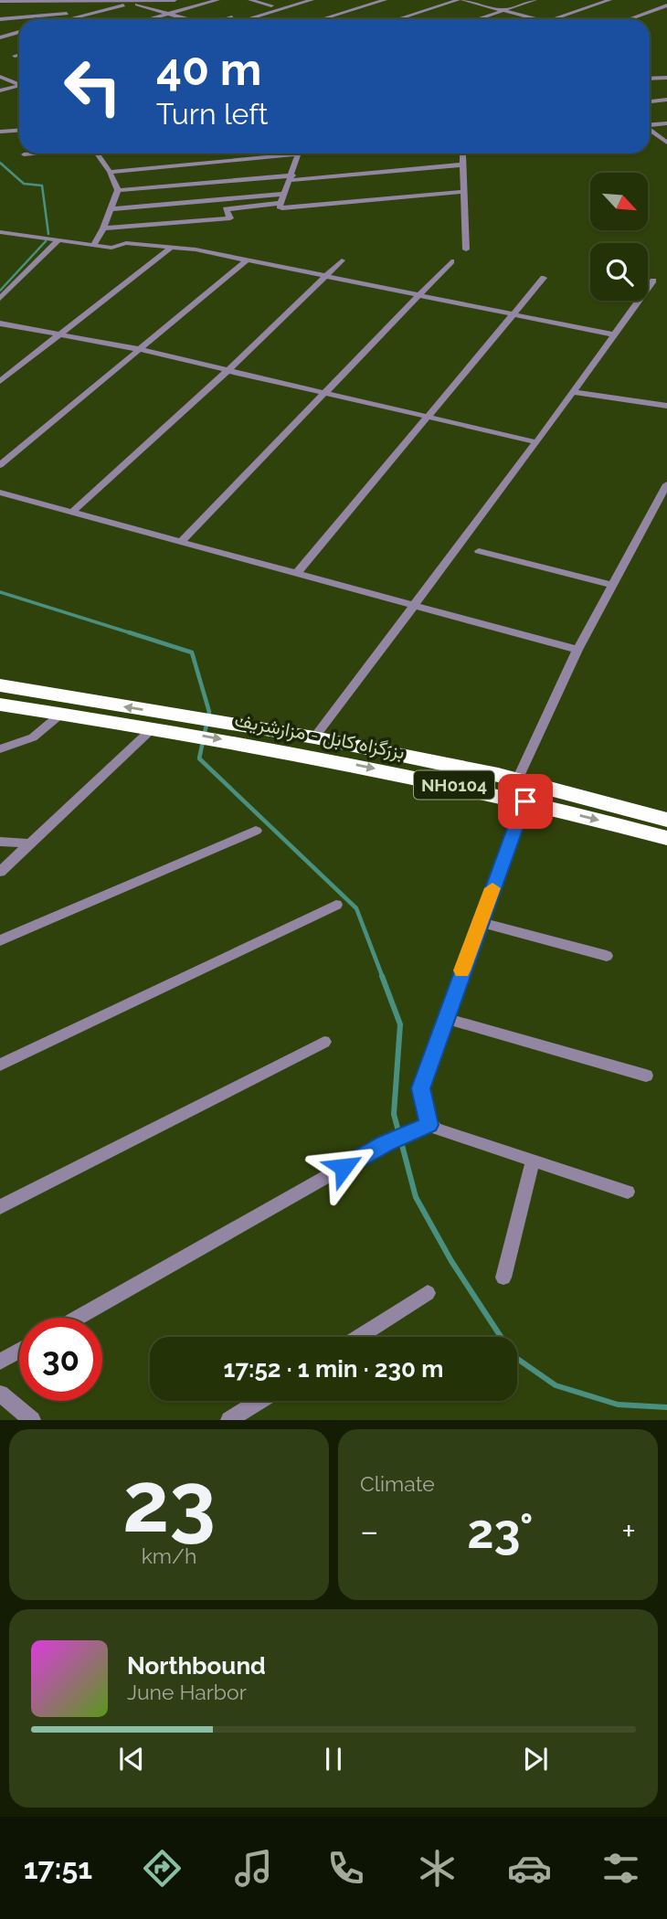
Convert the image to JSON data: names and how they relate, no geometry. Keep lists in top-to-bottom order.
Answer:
{
  "streets": {
    "highway": ["بزرگراه کابل - مزارشریف", "NH0104"]
  },
  "crossings": [
    ["بزرگراه کابل - مزارشریف", "NH0104"]
  ],
  "north": "bottom right",
  "page": {
    "turn": ["40 m", "Turn left"],
    "limit": "30",
    "trip": "17:52 · 1 min · 230 m",
    "tile": [
      ["23", "km/h"],
      "Climate"
    ],
    "heat": ["−", "23°", "+"],
    "song": ["Northbound", "June Harbor"],
    "tabs": "17:51"
  }
}
